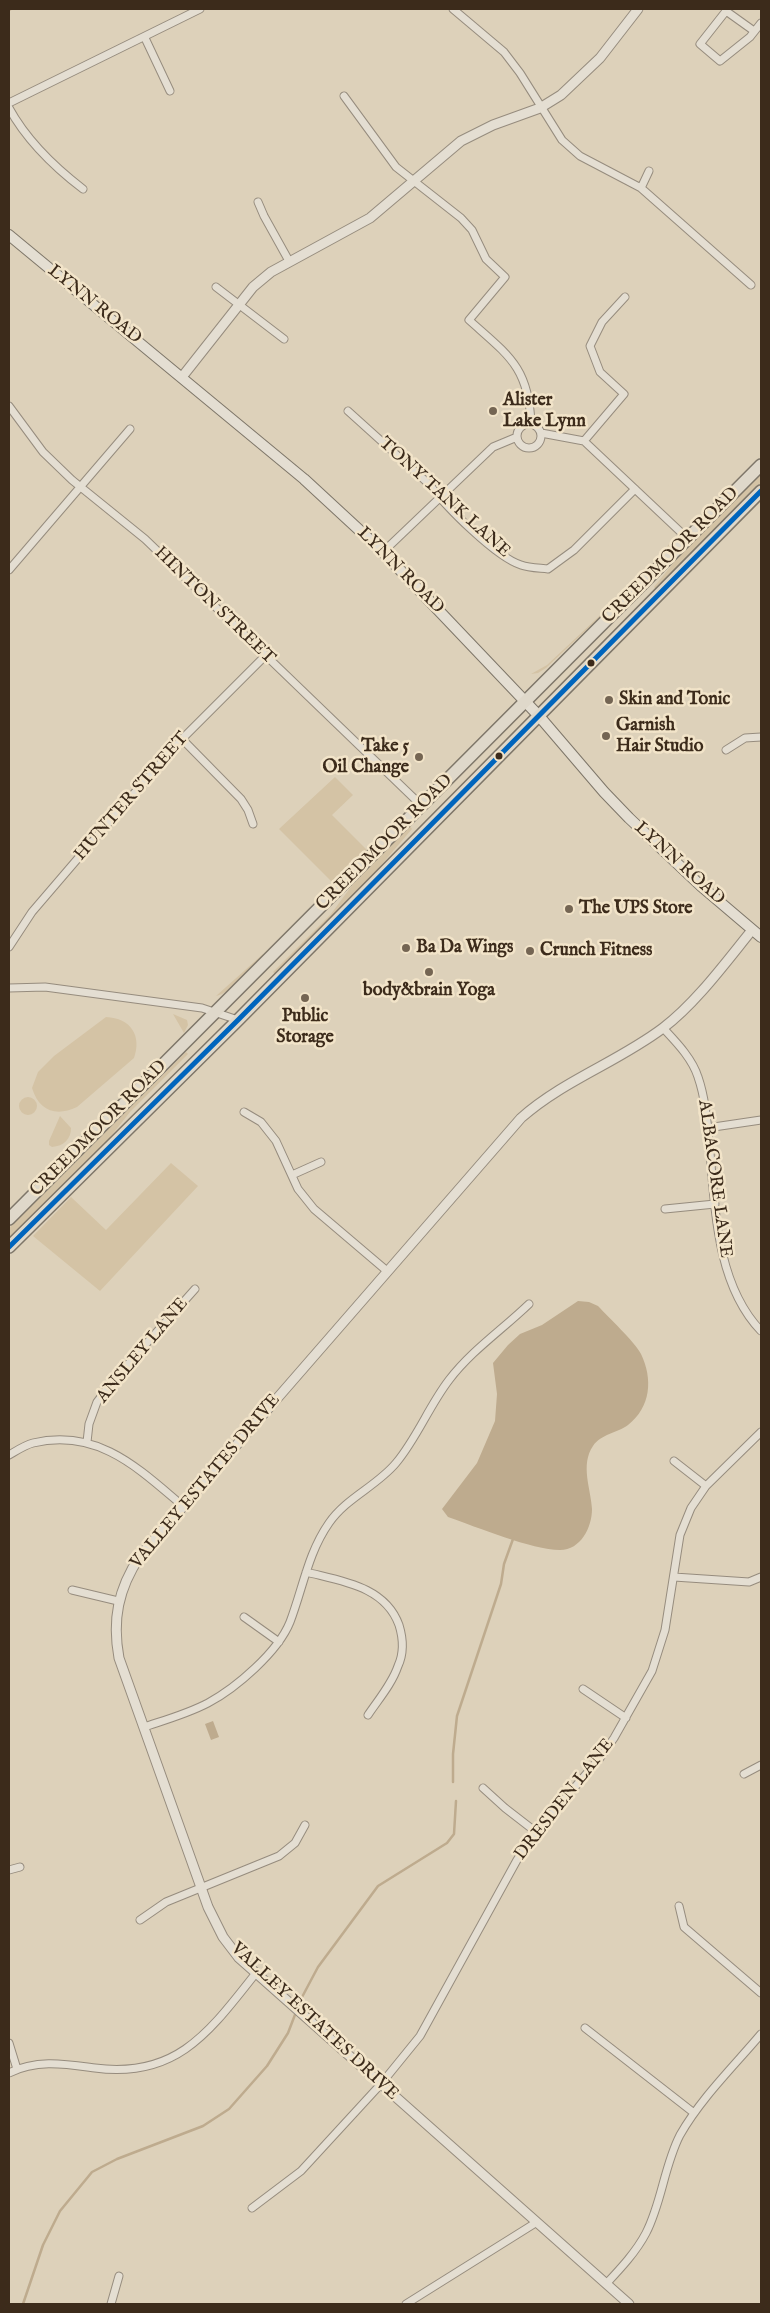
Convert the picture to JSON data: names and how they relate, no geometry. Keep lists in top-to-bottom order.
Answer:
{
  "streets": {
    "main road": ["LYNN ROAD", "CREEDMOOR ROAD"],
    "street": [
      "TONY TANK LANE",
      "HINTON STREET",
      "HUNTER STREET",
      "ALBACORE LANE",
      "ANSLEY LANE",
      "VALLEY ESTATES DRIVE",
      "DRESDEN LANE"
    ]
  },
  "crossings": [
    ["LYNN ROAD", "CREEDMOOR ROAD"],
    ["LYNN ROAD", "VALLEY ESTATES DRIVE"],
    ["CREEDMOOR ROAD", "HINTON STREET"],
    ["HINTON STREET", "HUNTER STREET"],
    ["ALBACORE LANE", "VALLEY ESTATES DRIVE"],
    ["VALLEY ESTATES DRIVE", "DRESDEN LANE"]
  ],
  "places": [
    "Alister Lake Lynn",
    "Skin and Tonic",
    "Garnish Hair Studio",
    "Take 5 Oil Change",
    "The UPS Store",
    "Ba Da Wings",
    "Crunch Fitness",
    "body&brain Yoga",
    "Public Storage"
  ]
}
